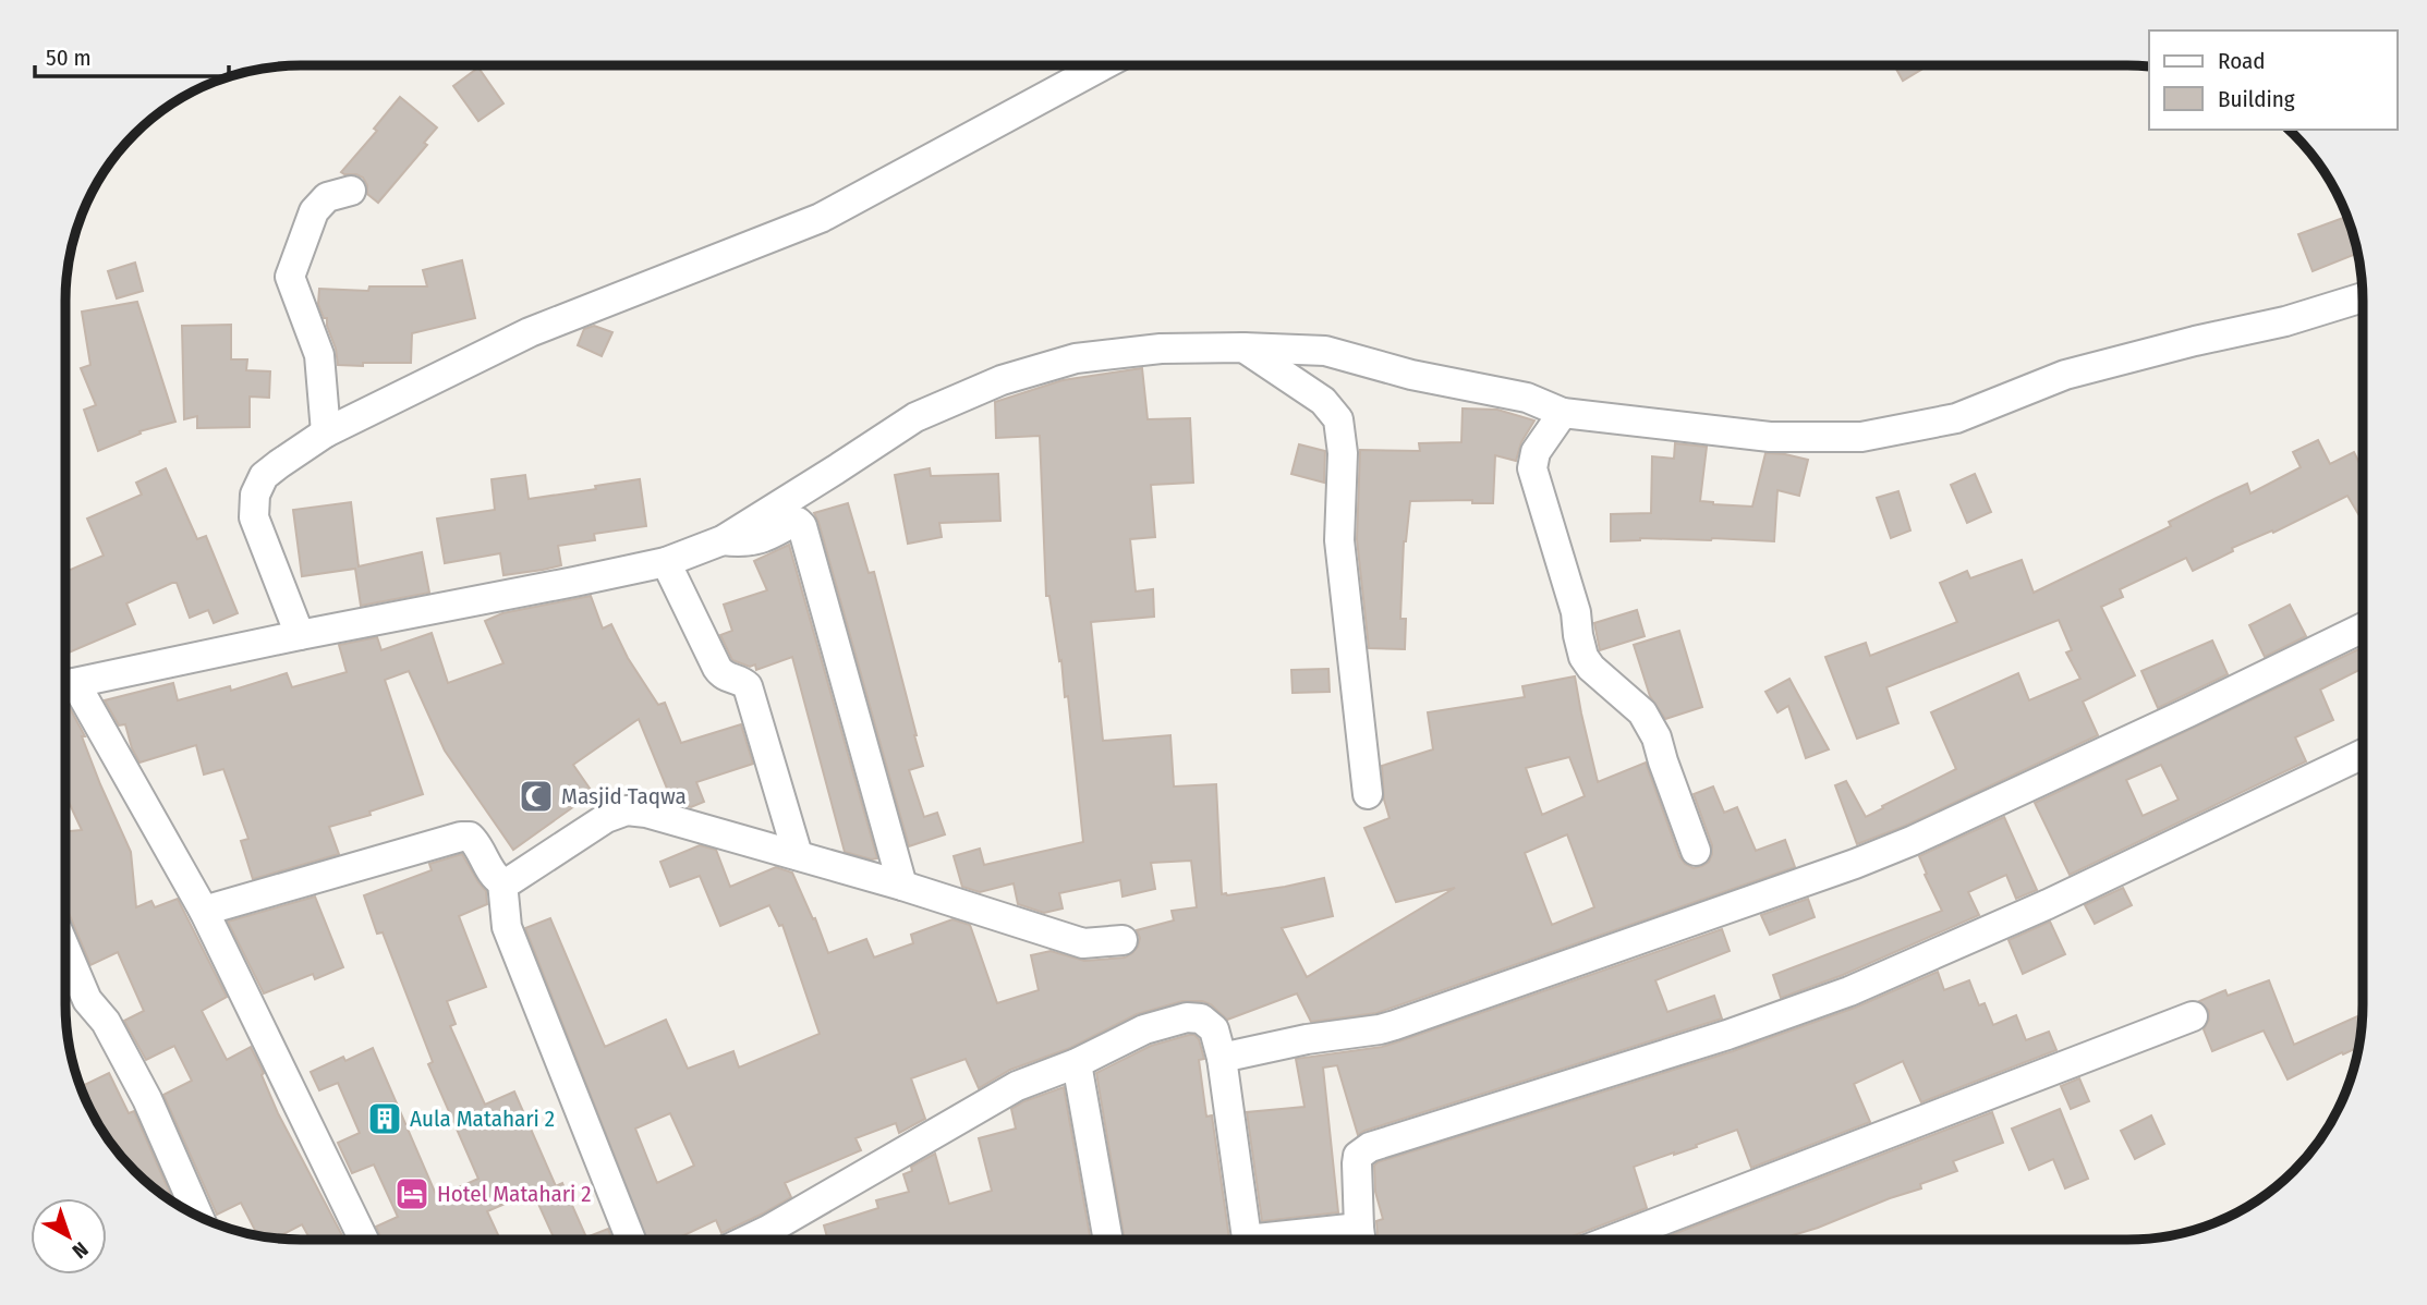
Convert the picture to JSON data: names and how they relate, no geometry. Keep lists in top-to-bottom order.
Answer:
{
  "places": {
    "mosque": ["Masjid Taqwa"],
    "building": ["Aula Matahari 2"],
    "hotel": ["Hotel Matahari 2"]
  },
  "legend": ["Road", "Building"],
  "scale_bar": "50 m",
  "north": "bottom right"
}
